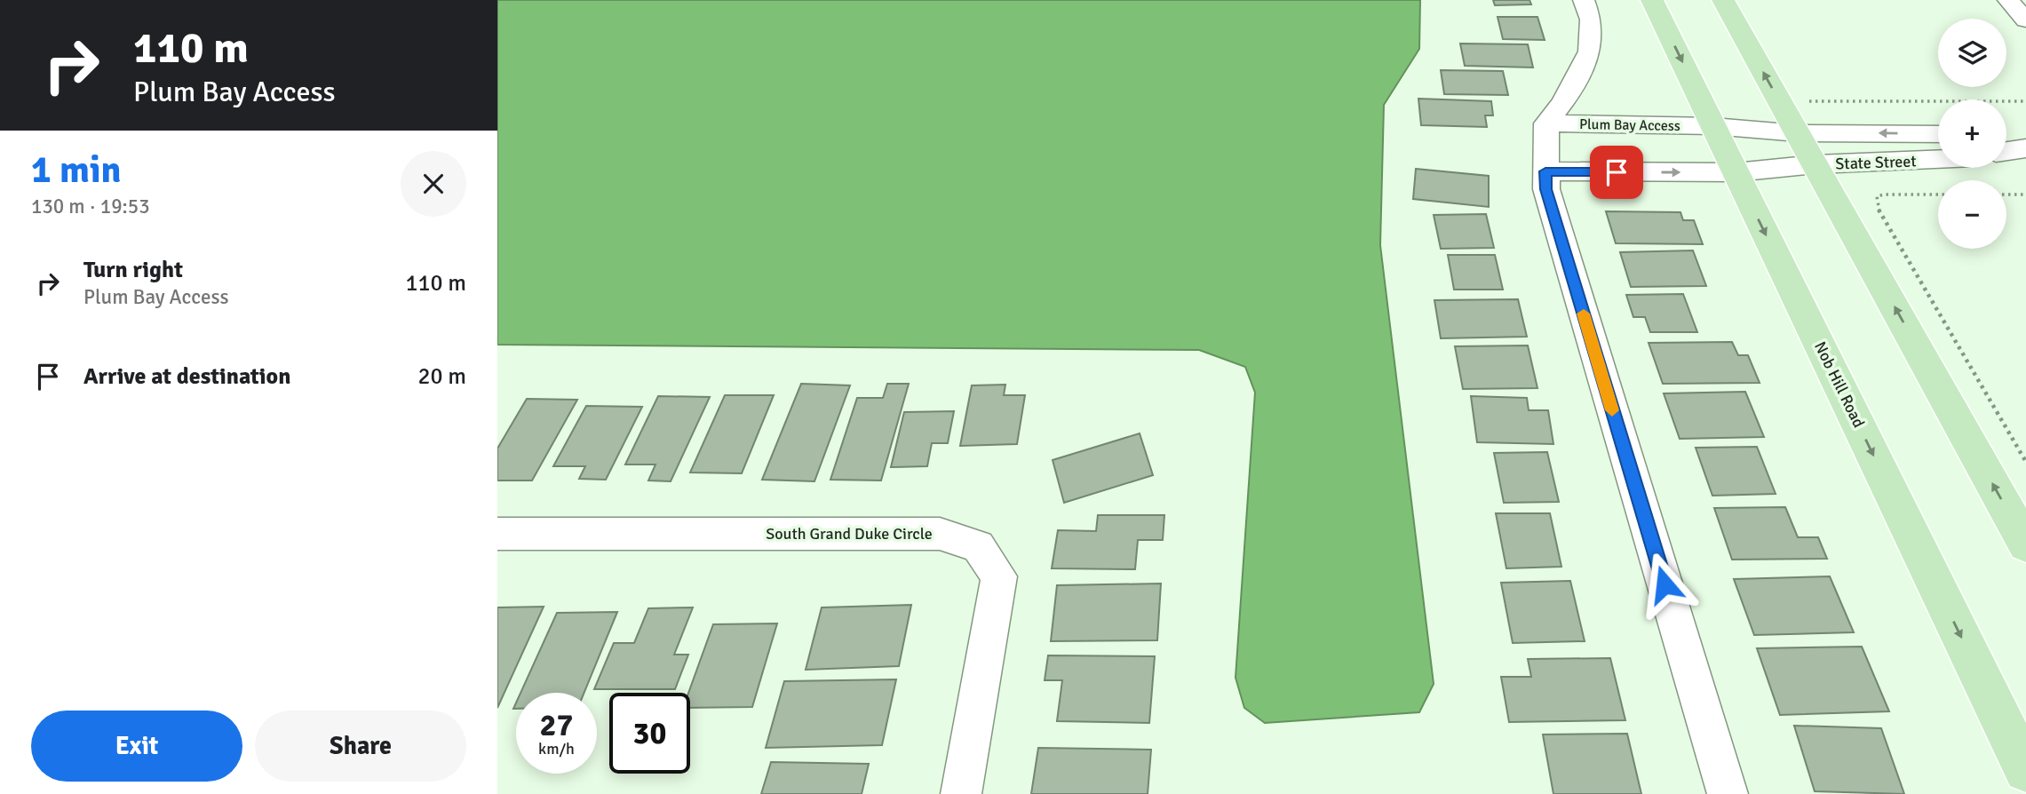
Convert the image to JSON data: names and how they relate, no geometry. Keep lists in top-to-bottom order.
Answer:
{
  "streets": {
    "main road": ["Nob Hill Road"],
    "street": ["Plum Bay Access", "State Street", "South Grand Duke Circle"]
  },
  "crossings": [
    ["Plum Bay Access", "State Street"],
    ["Plum Bay Access", "Nob Hill Road"],
    ["State Street", "Nob Hill Road"]
  ],
  "page": {
    "turn": ["110 m", "Plum Bay Access"],
    "map_buttons": ["+", "−"],
    "heading": ["1 min", "130 m · 19:53"],
    "list": [
      {
        "name": "Turn right",
        "note": "Plum Bay Access",
        "value": "110 m"
      },
      {
        "name": "Arrive at destination",
        "value": "20 m"
      }
    ],
    "speed": "27 km/h",
    "limit": "30",
    "buttons": ["Exit", "Share"]
  }
}
